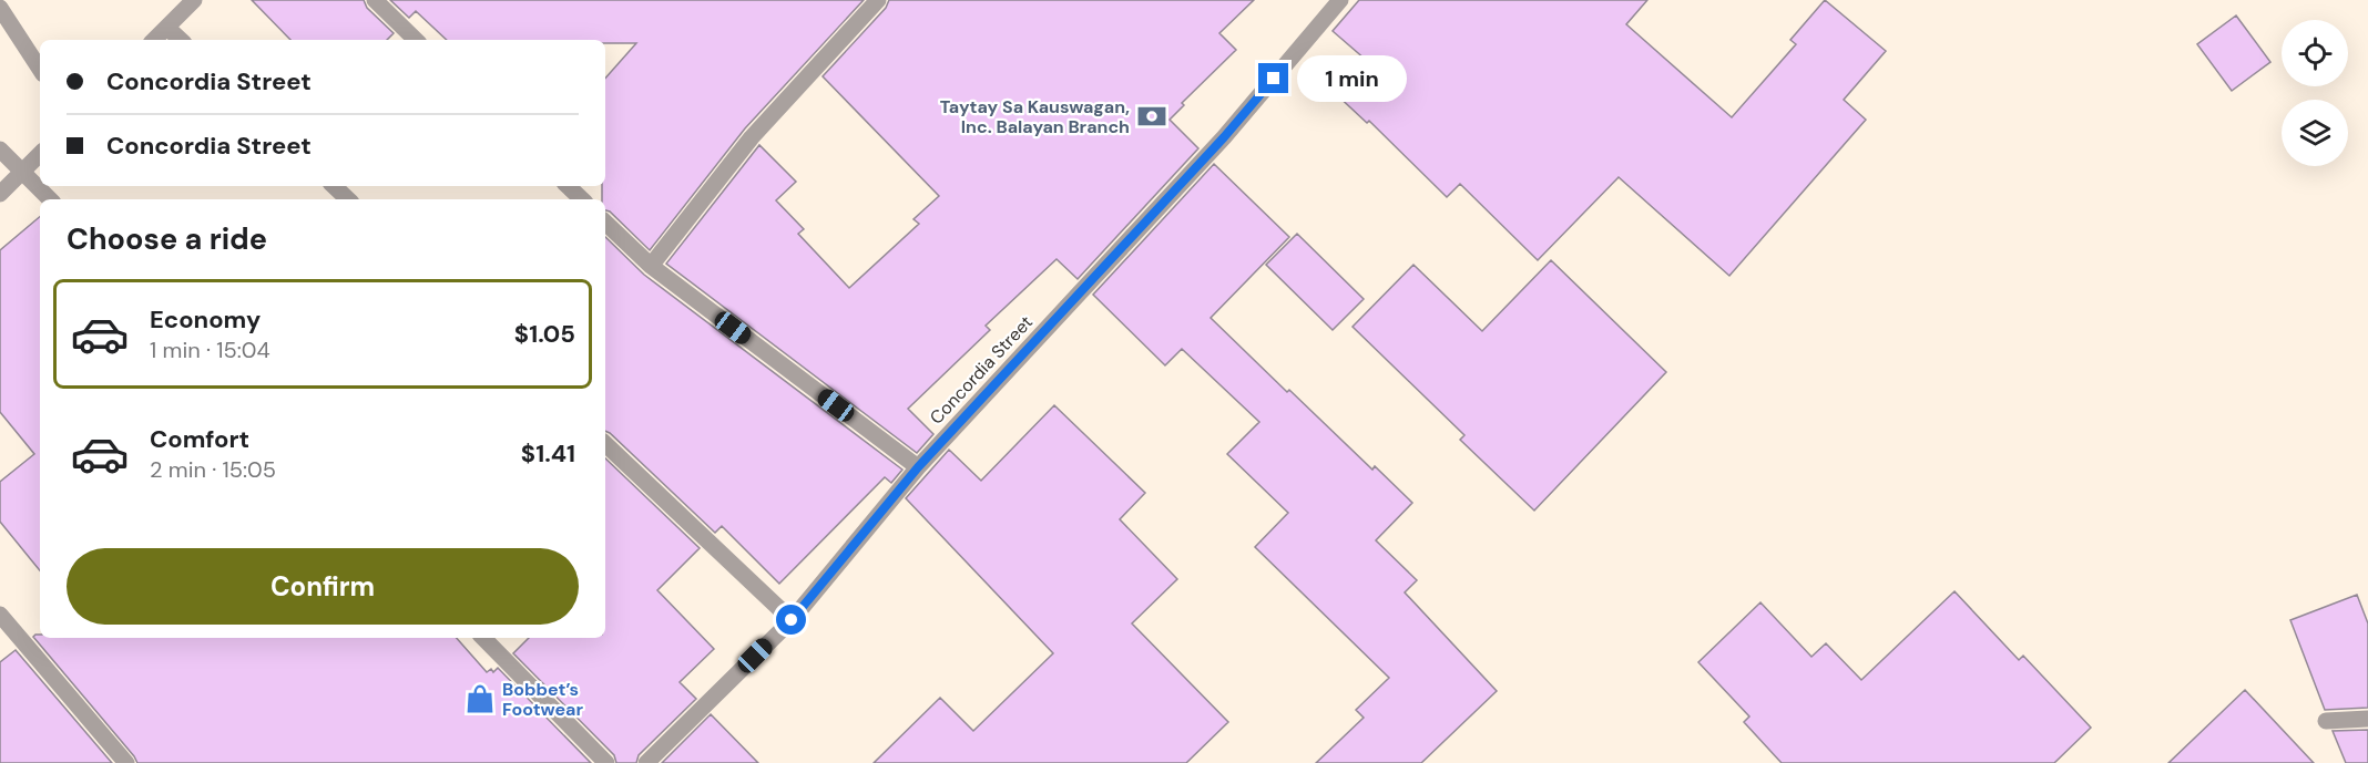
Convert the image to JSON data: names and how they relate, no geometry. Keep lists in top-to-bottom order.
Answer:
{
  "streets": {
    "street": ["Concordia Street"]
  },
  "places": {
    "bank": ["Taytay Sa Kauswagan, Inc. Balayan Branch"],
    "shop": ["Bobbet’s Footwear"]
  },
  "page": {
    "banner": ["Concordia Street", "Concordia Street"],
    "bubble": "1 min",
    "heading": "Choose a ride",
    "list": [
      {
        "name": "Economy",
        "note": "1 min · 15:04",
        "value": "$1.05"
      },
      {
        "name": "Comfort",
        "note": "2 min · 15:05",
        "value": "$1.41"
      }
    ],
    "buttons": "Confirm"
  }
}
